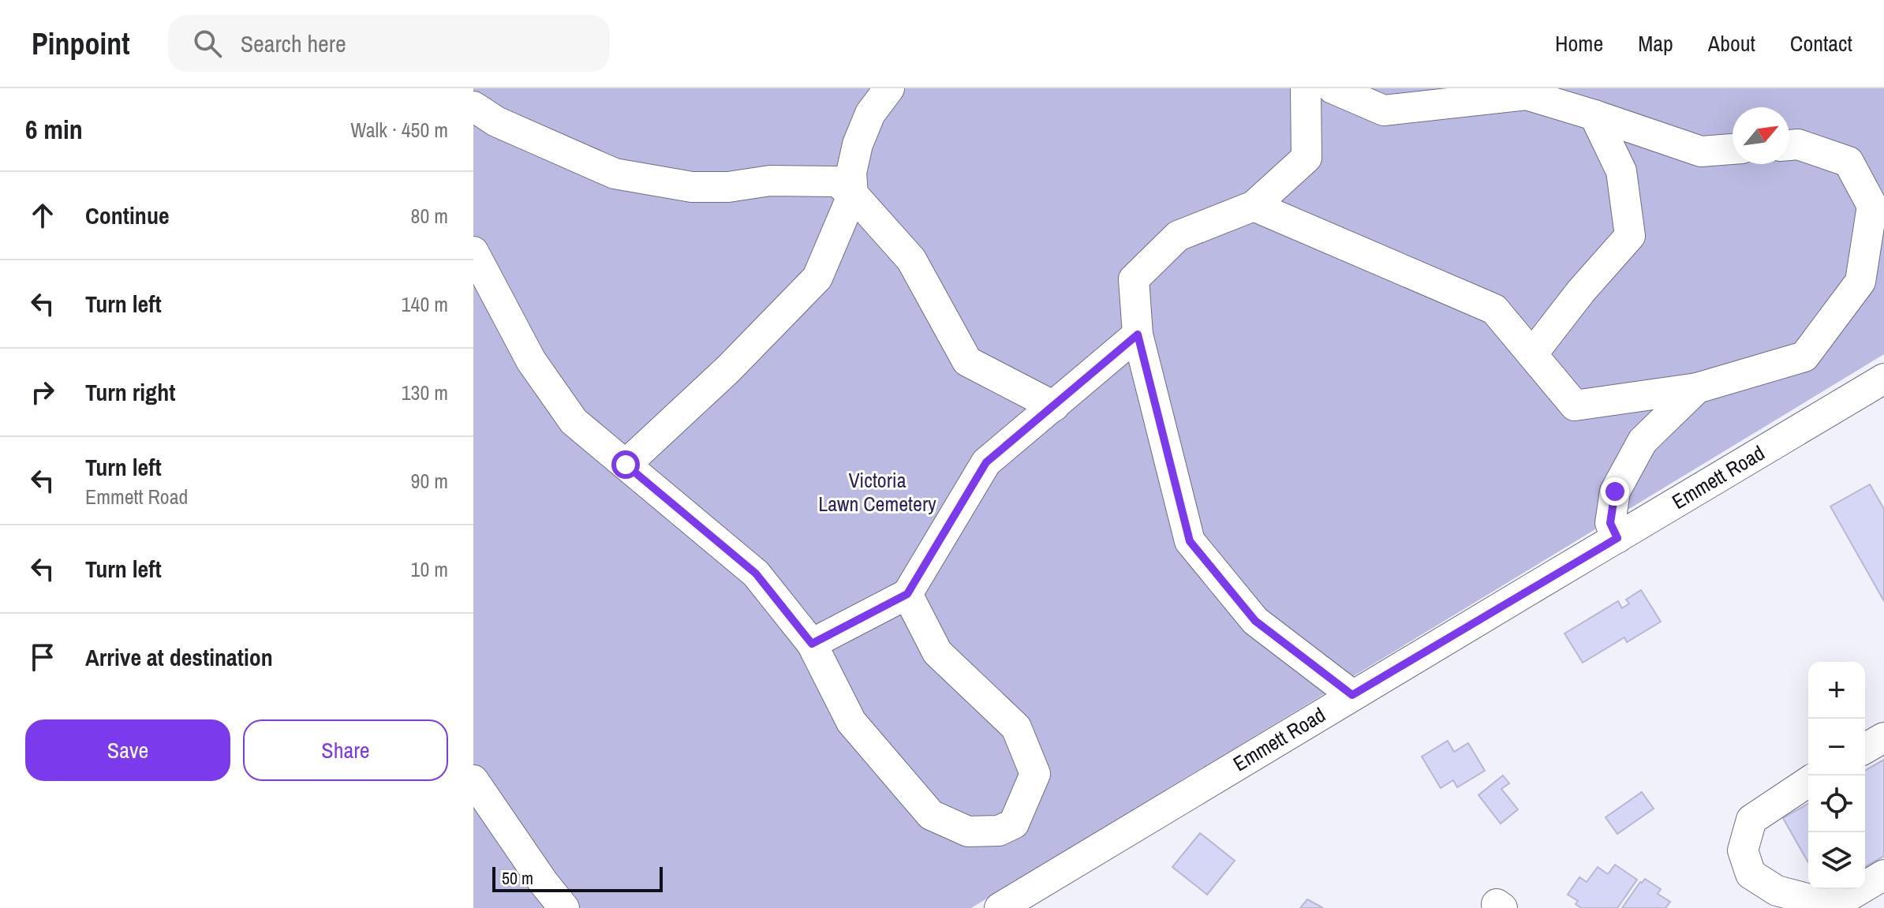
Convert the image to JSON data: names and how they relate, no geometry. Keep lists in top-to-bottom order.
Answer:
{
  "streets": {
    "street": ["Emmett Road"]
  },
  "parks": ["Victoria Lawn Cemetery"],
  "scale_bar": "50 m",
  "north": "top right",
  "page": {
    "header": "Pinpoint",
    "search": "Search here",
    "nav": [
      "Home",
      "Map",
      "About",
      "Contact"
    ],
    "heading": ["6 min", "Walk · 450 m"],
    "list": [
      ["Continue", "80 m"],
      ["Turn left", "140 m"],
      ["Turn right", "130 m"],
      ["Turn left", "Emmett Road", "90 m"],
      ["Turn left", "10 m"],
      "Arrive at destination"
    ],
    "map_buttons": ["+", "−"],
    "buttons": ["Save", "Share"],
    "scale": "50 m"
  }
}
